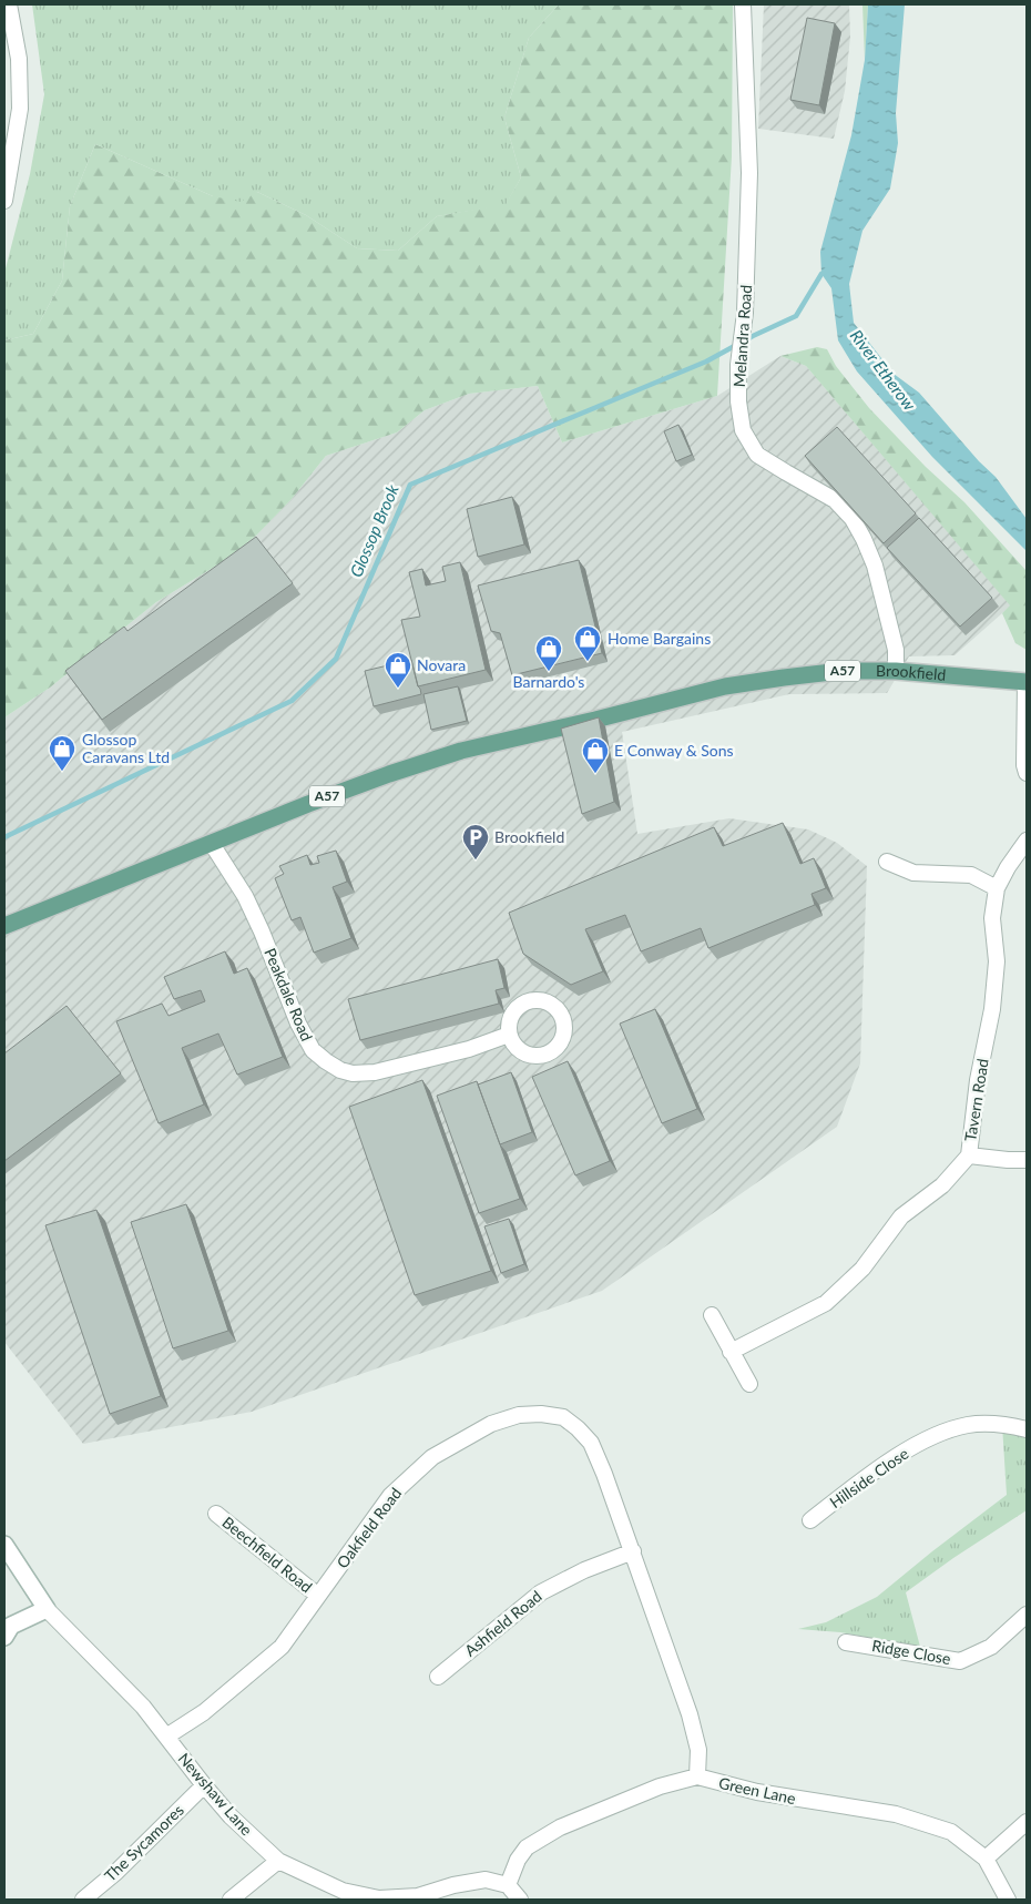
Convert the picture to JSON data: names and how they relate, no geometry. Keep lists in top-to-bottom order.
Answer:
{
  "streets": {
    "main road": ["A57", "Brookfield"],
    "street": [
      "Melandra Road",
      "Peakdale Road",
      "Tavern Road",
      "Hillside Close",
      "Oakfield Road",
      "Beechfield Road",
      "Ashfield Road",
      "Ridge Close",
      "Green Lane",
      "Newshaw Lane",
      "The Sycamores"
    ]
  },
  "crossings": [
    ["Melandra Road", "Brookfield"],
    ["Brookfield", "Peakdale Road"],
    ["Oakfield Road", "Beechfield Road"],
    ["Oakfield Road", "Ashfield Road"],
    ["Oakfield Road", "Green Lane"],
    ["Oakfield Road", "Newshaw Lane"],
    ["Green Lane", "Newshaw Lane"],
    ["Newshaw Lane", "The Sycamores"]
  ],
  "water": ["River Etherow", "Glossop Brook"],
  "places": {
    "shop": [
      "Home Bargains",
      "Barnardo's",
      "Novara",
      "Glossop Caravans Ltd",
      "E Conway & Sons"
    ],
    "parking": ["Brookfield"]
  }
}
